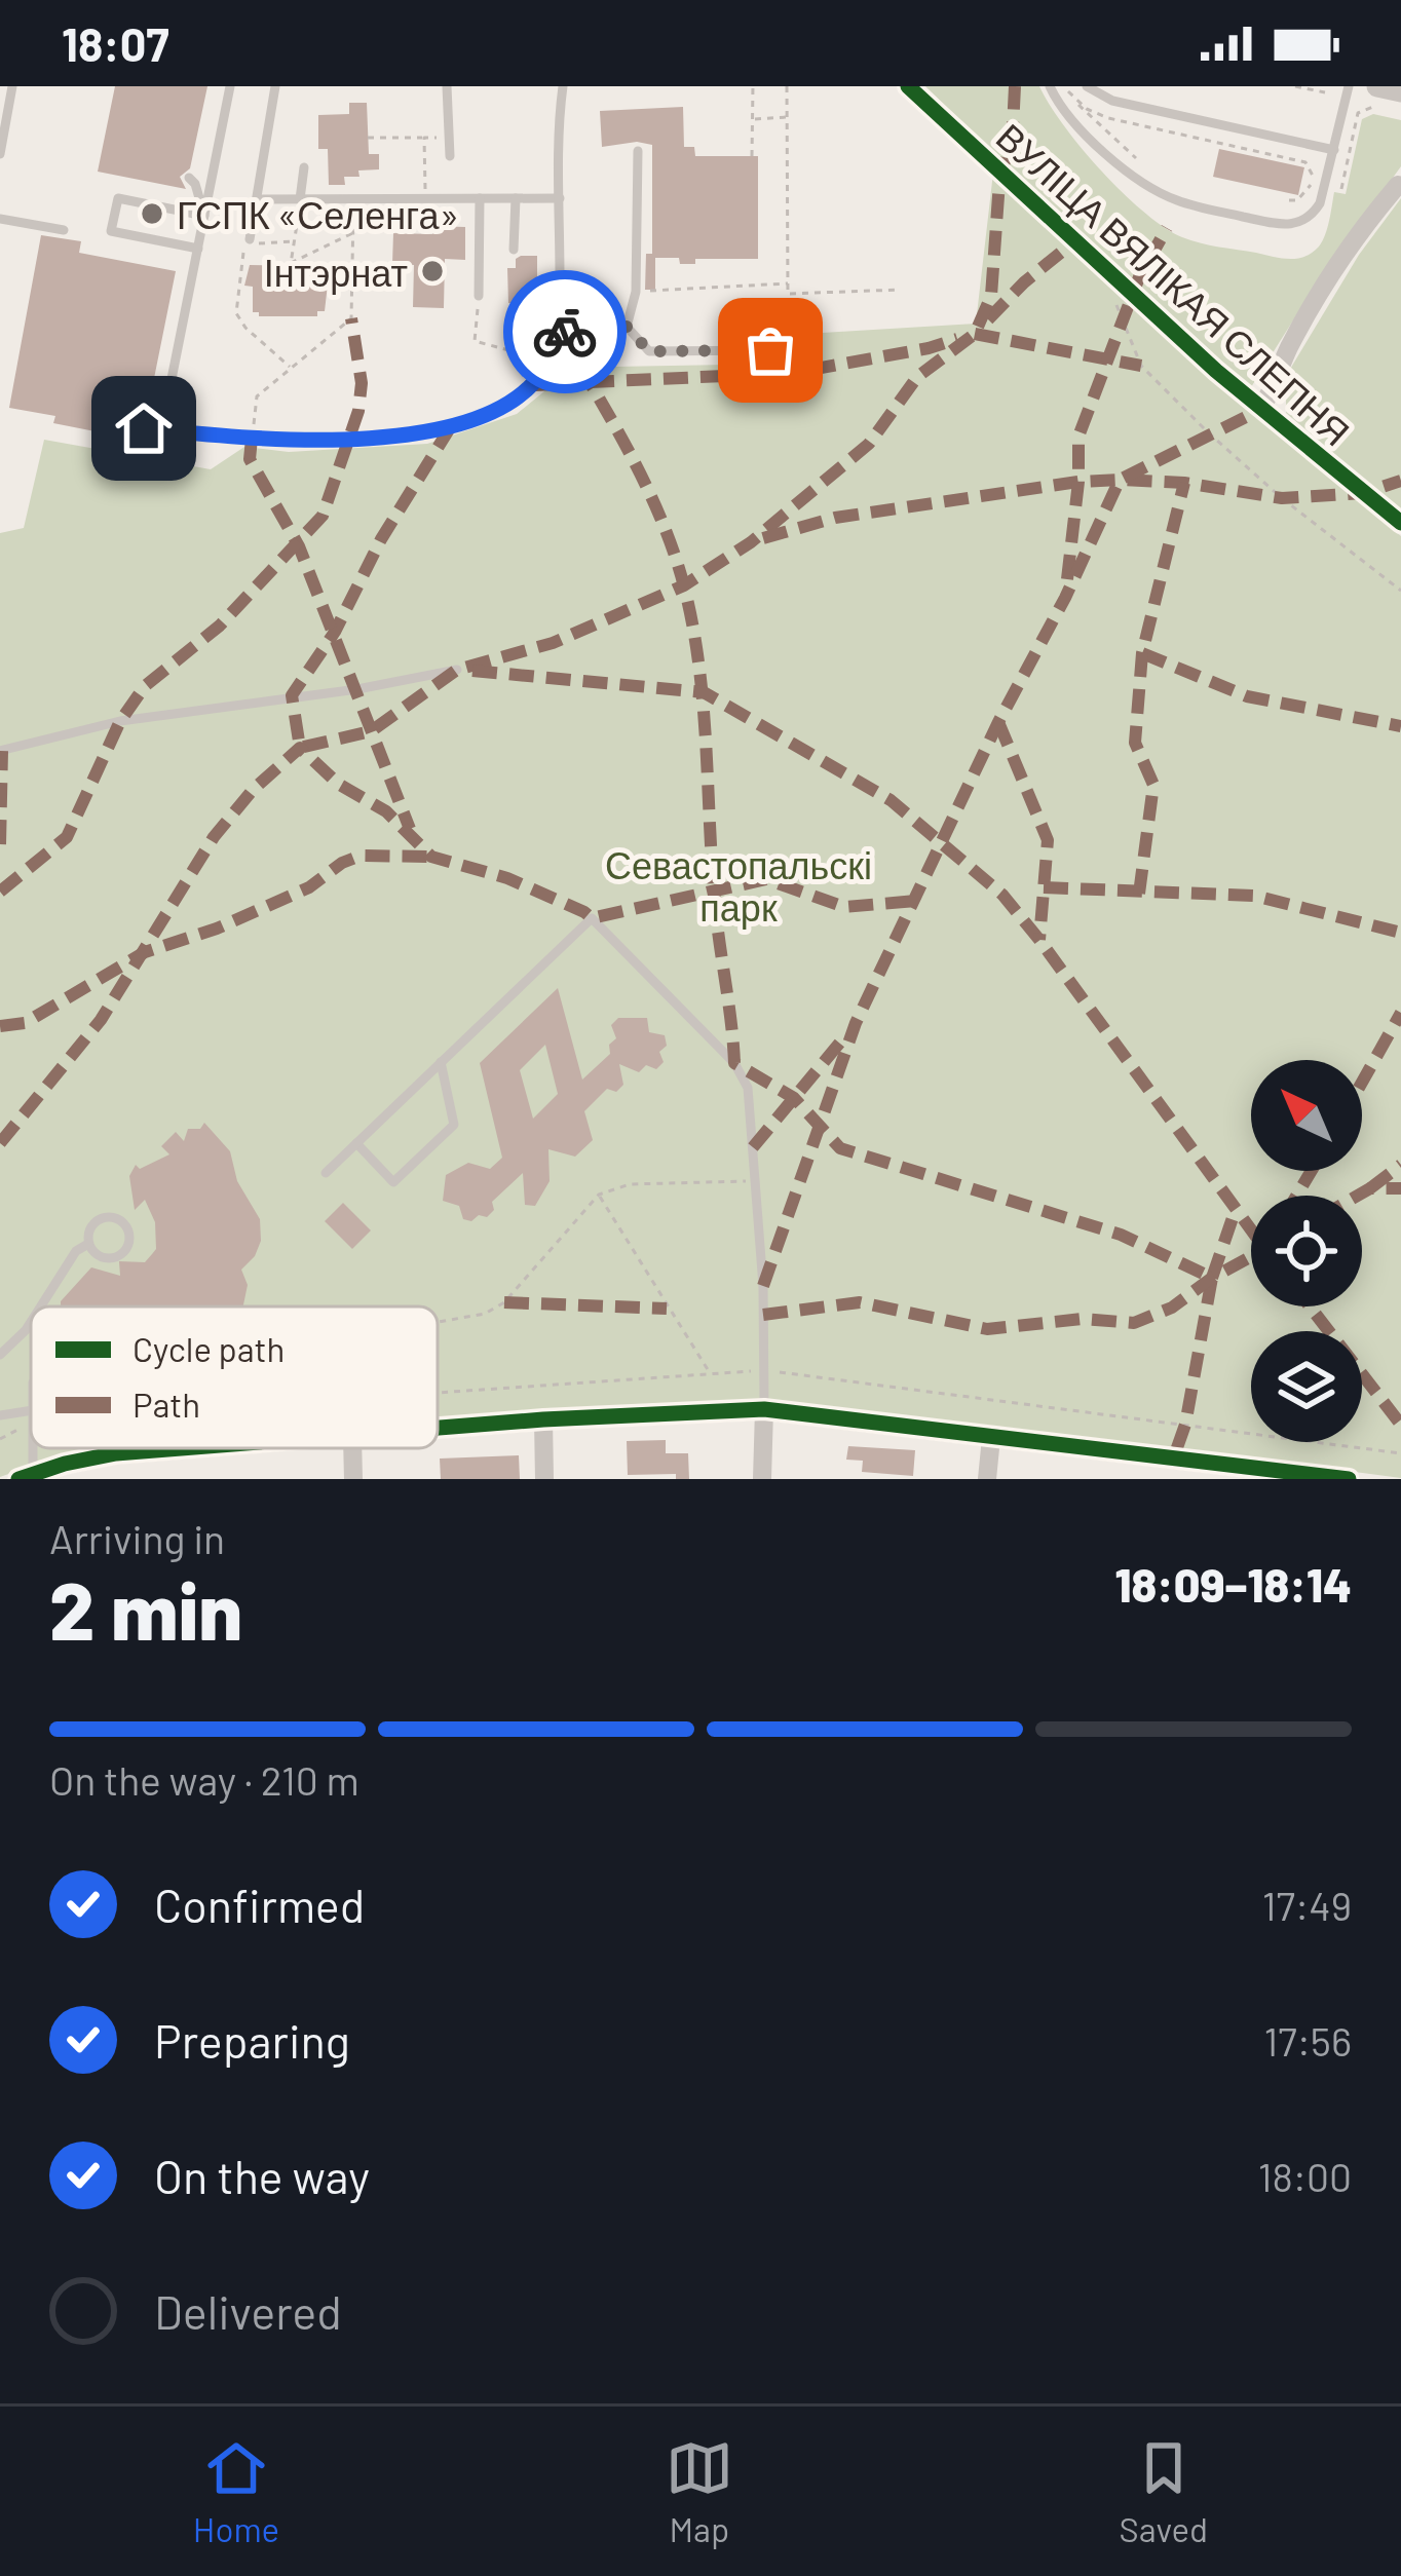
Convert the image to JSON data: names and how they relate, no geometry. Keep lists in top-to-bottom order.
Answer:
{
  "streets": {
    "street": ["ВУЛІЦА ВЯЛІКАЯ СЛЕПНЯ"]
  },
  "parks": ["Севастопальскі парк"],
  "places": ["ГСПК «Селенга»", "Інтэрнат"],
  "legend": ["Cycle path", "Path"],
  "north": "top left",
  "page": {
    "status": "18:07",
    "heading": ["2 min", "Arriving in", "18:09–18:14"],
    "bar": "On the way · 210 m",
    "list": [
      ["Confirmed", "17:49"],
      ["Preparing", "17:56"],
      ["On the way", "18:00"],
      "Delivered"
    ],
    "tabs": ["Home", "Map", "Saved"]
  }
}
